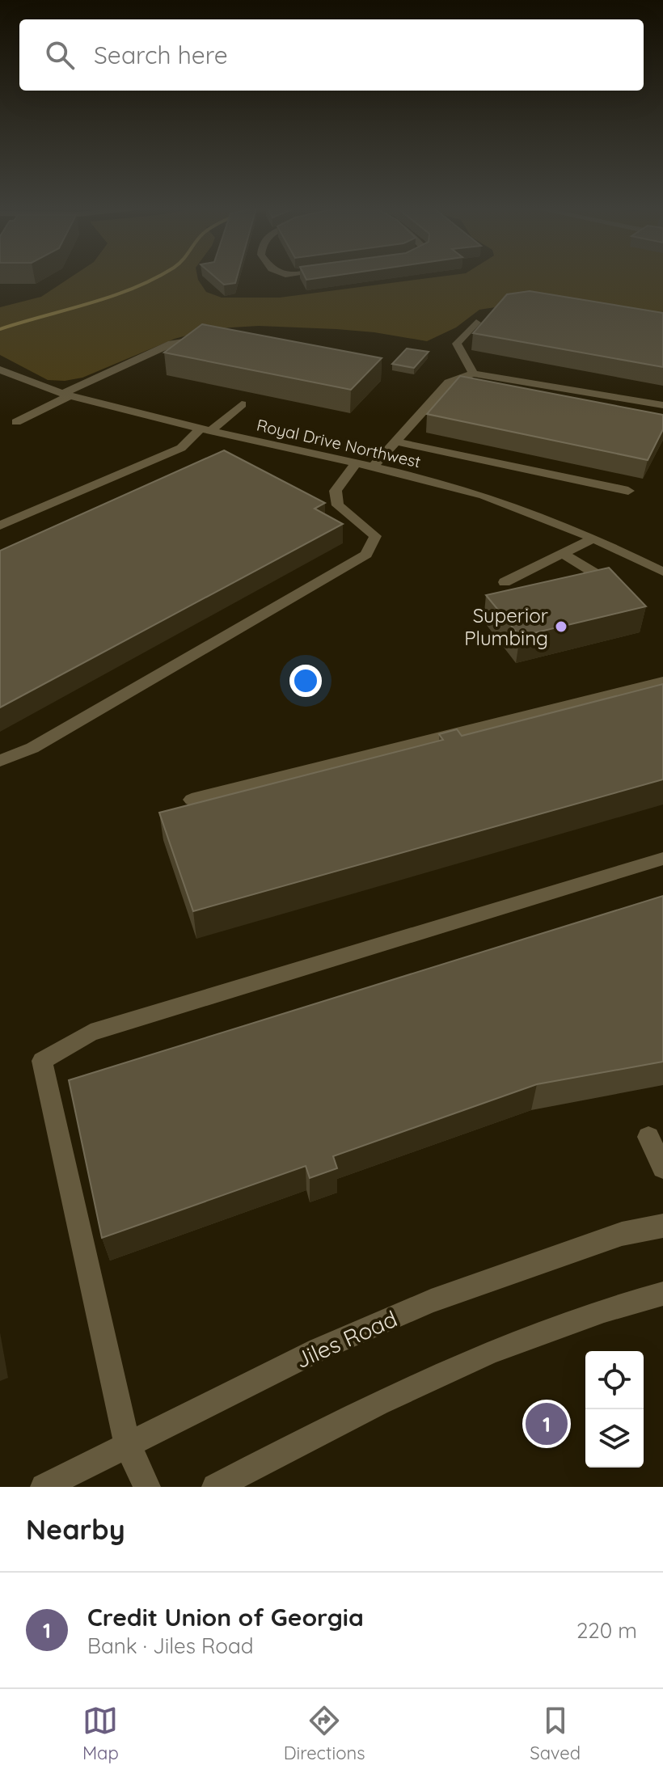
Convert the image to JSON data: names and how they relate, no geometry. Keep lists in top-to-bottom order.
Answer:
{
  "streets": {
    "street": ["Royal Drive Northwest", "Jiles Road"]
  },
  "places": ["Superior Plumbing"],
  "page": {
    "search": "Search here",
    "pins": "1",
    "heading": "Nearby",
    "list": [
      {
        "mark": "1",
        "name": "Credit Union of Georgia",
        "note": "Bank · Jiles Road",
        "value": "220 m"
      }
    ],
    "nav": ["Map", "Directions", "Saved"]
  }
}
